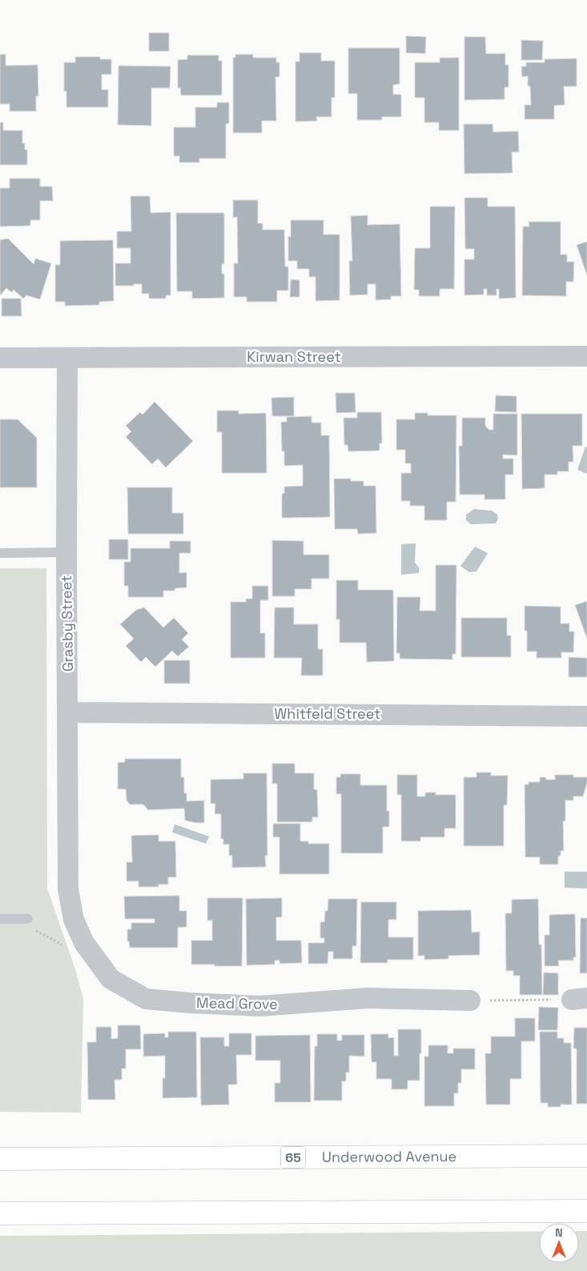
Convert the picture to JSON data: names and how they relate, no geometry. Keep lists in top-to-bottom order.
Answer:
{
  "streets": {
    "main road": ["Underwood Avenue", "65"],
    "street": [
      "Kirwan Street",
      "Grasby Street",
      "Whitfeld Street",
      "Mead Grove"
    ]
  },
  "crossings": [
    ["Kirwan Street", "Grasby Street"],
    ["Grasby Street", "Whitfeld Street"],
    ["Grasby Street", "Mead Grove"]
  ],
  "north": "top"
}
